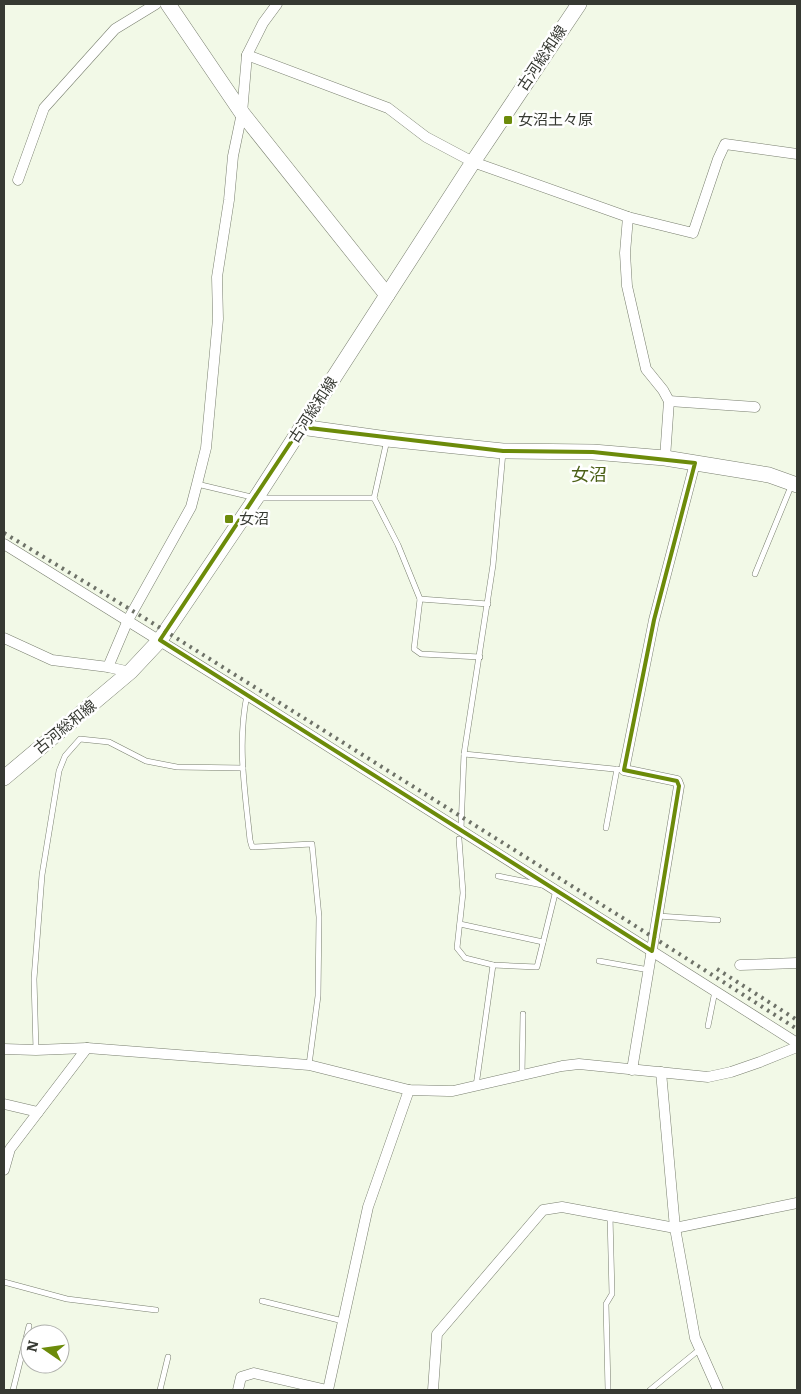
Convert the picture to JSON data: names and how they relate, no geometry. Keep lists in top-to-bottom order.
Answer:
{
  "streets": {
    "main road": ["古河総和線"]
  },
  "districts": ["女沼"],
  "places": {
    "transit": ["女沼土々原", "女沼"]
  },
  "north": "left"
}
